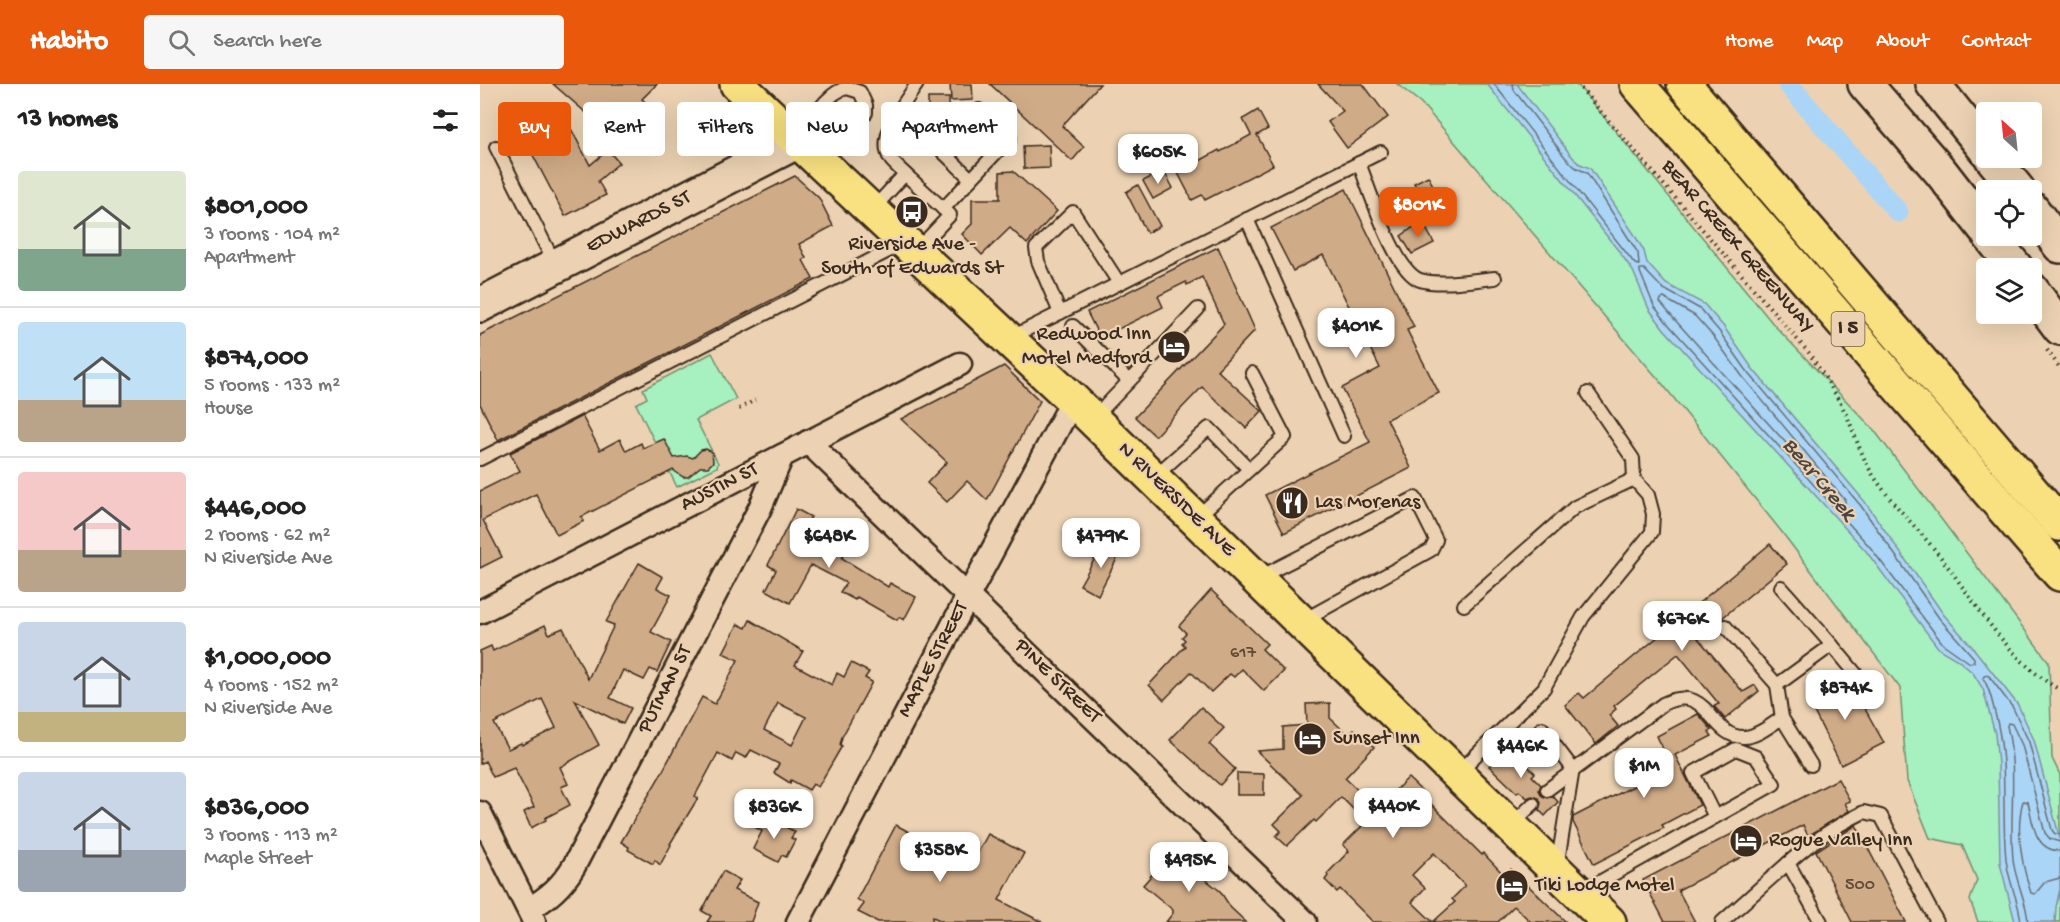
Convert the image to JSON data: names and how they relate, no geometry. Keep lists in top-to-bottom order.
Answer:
{
  "streets": {
    "main road": ["EDWARDS ST", "I 5", "N RIVERSIDE AVE"],
    "street": [
      "AUSTIN ST",
      "MAPLE STREET",
      "PINE STREET",
      "PUTMAN ST"
    ],
    "path": ["BEAR CREEK GREENWAY"]
  },
  "crossings": [
    ["AUSTIN ST", "PINE STREET"],
    ["AUSTIN ST", "PUTMAN ST"],
    ["N RIVERSIDE AVE", "MAPLE STREET"],
    ["MAPLE STREET", "PINE STREET"]
  ],
  "water": ["Bear Creek"],
  "places": {
    "bus stop": ["Riverside Ave - South of Edwards St"],
    "hotel": [
      "Redwood Inn Motel Medford",
      "Sunset Inn",
      "Rogue Valley Inn",
      "Tiki Lodge Motel"
    ],
    "restaurant": ["Las Morenas"]
  },
  "house_numbers": ["617", "500"],
  "north": "top left",
  "page": {
    "header": "Habito",
    "search": "Search here",
    "nav": [
      "Home",
      "Map",
      "About",
      "Contact"
    ],
    "heading": "13 homes",
    "chip": [
      "Buy",
      "Rent",
      "Filters",
      "New",
      "Apartment"
    ],
    "price": [
      "$605K",
      "$801K",
      "$401K",
      "$648K",
      "$479K",
      "$676K",
      "$874K",
      "$446K",
      "$1M",
      "$440K",
      "$836K",
      "$358K",
      "$495K"
    ],
    "list": [
      {
        "name": "$801,000",
        "note": "3 rooms · 104 m² · Apartment"
      },
      {
        "name": "$874,000",
        "note": "5 rooms · 133 m² · House"
      },
      {
        "name": "$446,000",
        "note": "2 rooms · 62 m² · N Riverside Ave"
      },
      {
        "name": "$1,000,000",
        "note": "4 rooms · 152 m² · N Riverside Ave"
      },
      {
        "name": "$836,000",
        "note": "3 rooms · 113 m² · Maple Street"
      }
    ]
  }
}
